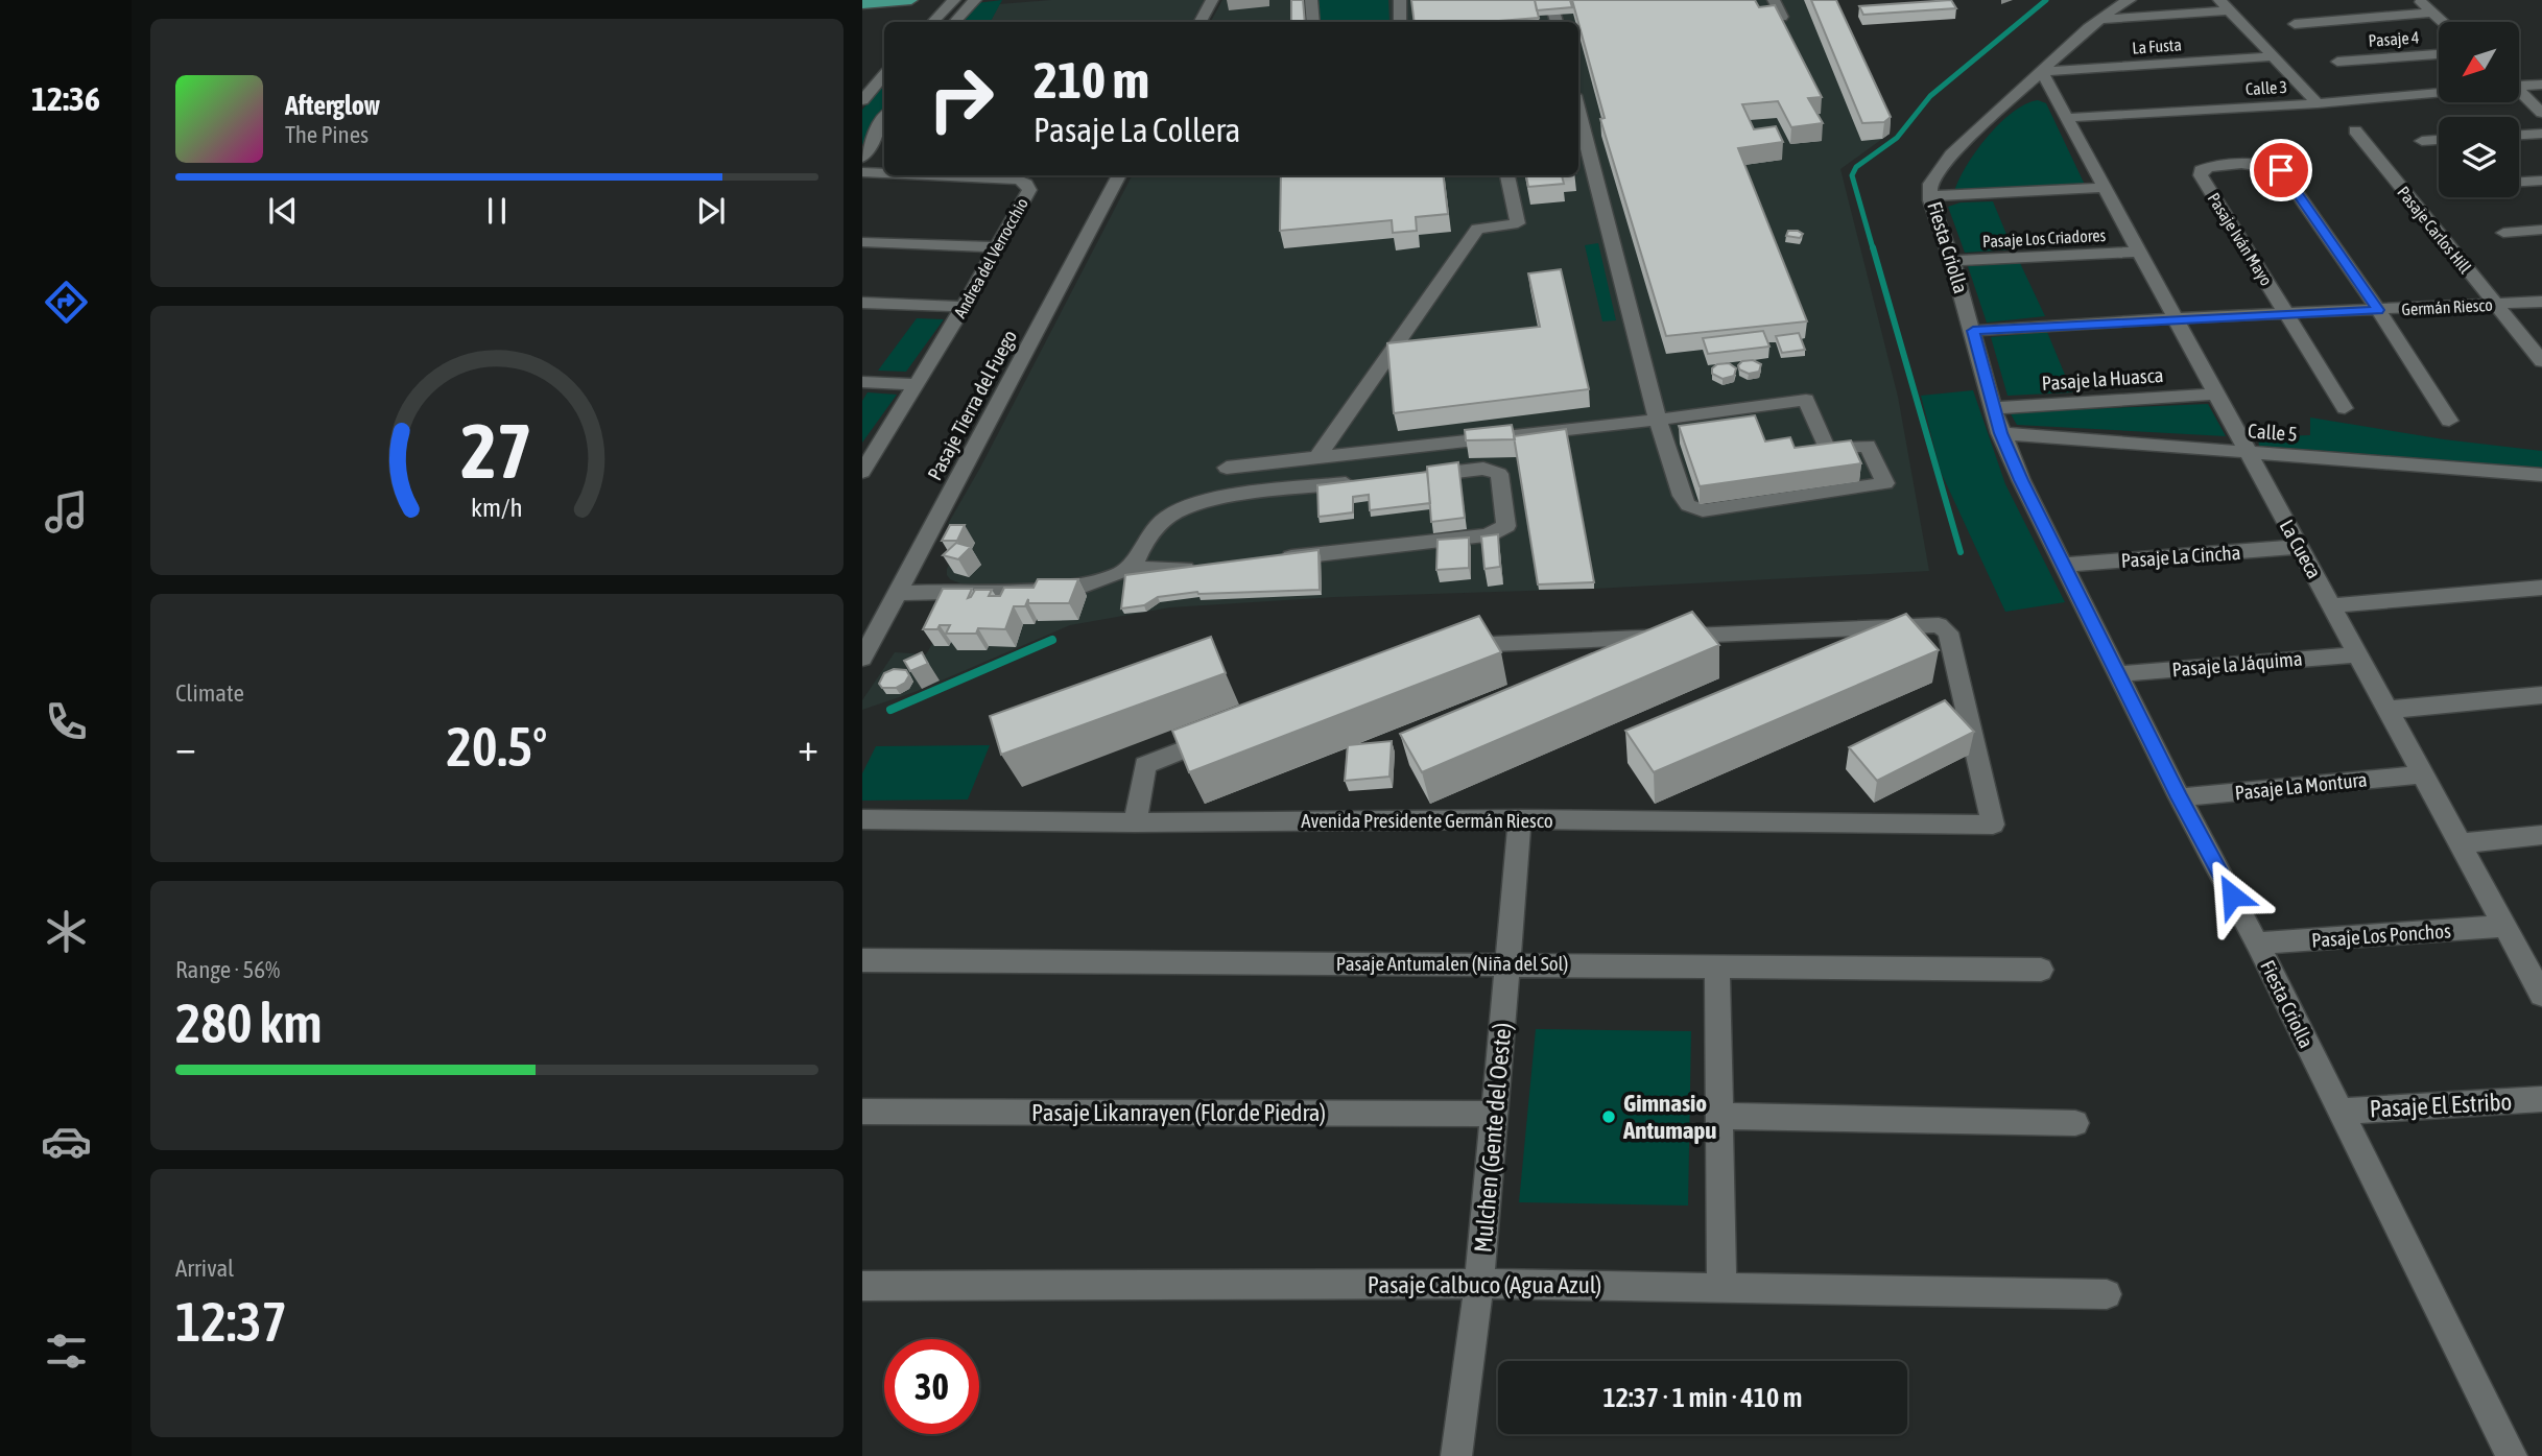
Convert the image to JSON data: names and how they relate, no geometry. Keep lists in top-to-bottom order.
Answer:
{
  "streets": {
    "street": [
      "Pasaje 4",
      "La Fusta",
      "Calle 3",
      "Pasaje Carlos Hill",
      "Pasaje Los Criadores",
      "Pasaje Iván Mayo",
      "Fiesta Criolla",
      "Andrea del Verrocchio",
      "Germán Riesco",
      "Pasaje la Huasca",
      "Pasaje Tierra del Fuego",
      "Calle 5",
      "La Cueca",
      "Pasaje La Cincha",
      "Pasaje la Jáquima",
      "Pasaje La Montura",
      "Avenida Presidente Germán Riesco",
      "Pasaje Los Ponchos",
      "Pasaje Antumalen (Niña del Sol)",
      "Pasaje El Estribo",
      "Pasaje Likanrayen (Flor de Piedra)",
      "Mulchen (Gente del Oeste)",
      "Pasaje Calbuco (Agua Azul)"
    ]
  },
  "crossings": [
    ["La Fusta", "La Cueca"],
    ["Calle 3", "La Cueca"],
    ["Pasaje Carlos Hill", "Germán Riesco"],
    ["Pasaje Los Criadores", "Fiesta Criolla"],
    ["Pasaje Los Criadores", "La Cueca"],
    ["Pasaje Iván Mayo", "Germán Riesco"],
    ["Fiesta Criolla", "Germán Riesco"],
    ["Fiesta Criolla", "Pasaje la Huasca"],
    ["Fiesta Criolla", "Calle 5"],
    ["Fiesta Criolla", "Pasaje La Cincha"],
    ["Fiesta Criolla", "Pasaje la Jáquima"],
    ["Fiesta Criolla", "Pasaje La Montura"],
    ["Fiesta Criolla", "Pasaje Los Ponchos"],
    ["Fiesta Criolla", "Pasaje El Estribo"],
    ["Germán Riesco", "La Cueca"],
    ["Pasaje la Huasca", "La Cueca"],
    ["Calle 5", "La Cueca"],
    ["La Cueca", "Pasaje La Cincha"],
    ["La Cueca", "Pasaje la Jáquima"],
    ["La Cueca", "Pasaje La Montura"],
    ["La Cueca", "Pasaje Los Ponchos"],
    ["Avenida Presidente Germán Riesco", "Mulchen (Gente del Oeste)"],
    ["Pasaje Antumalen (Niña del Sol)", "Mulchen (Gente del Oeste)"],
    ["Pasaje Likanrayen (Flor de Piedra)", "Mulchen (Gente del Oeste)"],
    ["Mulchen (Gente del Oeste)", "Pasaje Calbuco (Agua Azul)"]
  ],
  "places": ["Gimnasio Antumapu"],
  "north": "bottom left",
  "page": {
    "tabs": "12:36",
    "turn": ["210 m", "Pasaje La Collera"],
    "song": ["Afterglow", "The Pines"],
    "tile": [
      "Climate",
      ["Range · 56%", "280 km"],
      ["Arrival", "12:37"]
    ],
    "heat": ["−", "20.5°", "+"],
    "limit": "30",
    "trip": "12:37 · 1 min · 410 m",
    "gauge": ["27", "km/h"]
  }
}
